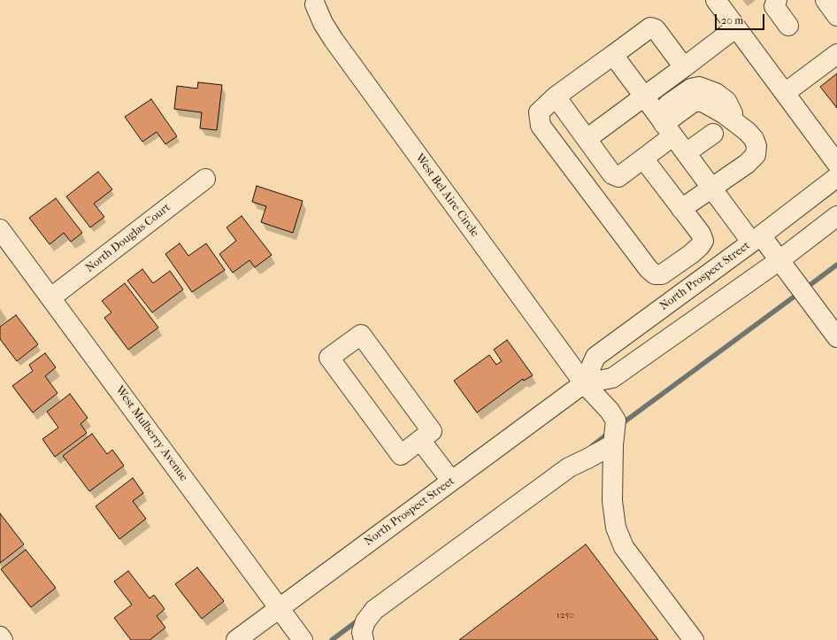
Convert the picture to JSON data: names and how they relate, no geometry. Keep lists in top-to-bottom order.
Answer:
{
  "streets": {
    "street": [
      "West Bel Aire Circle",
      "North Douglas Court",
      "North Prospect Street",
      "West Mulberry Avenue"
    ]
  },
  "crossings": [
    ["West Bel Aire Circle", "North Prospect Street"],
    ["North Douglas Court", "West Mulberry Avenue"],
    ["North Prospect Street", "West Mulberry Avenue"]
  ],
  "house_numbers": ["1250"],
  "scale_bar": "20 m"
}
